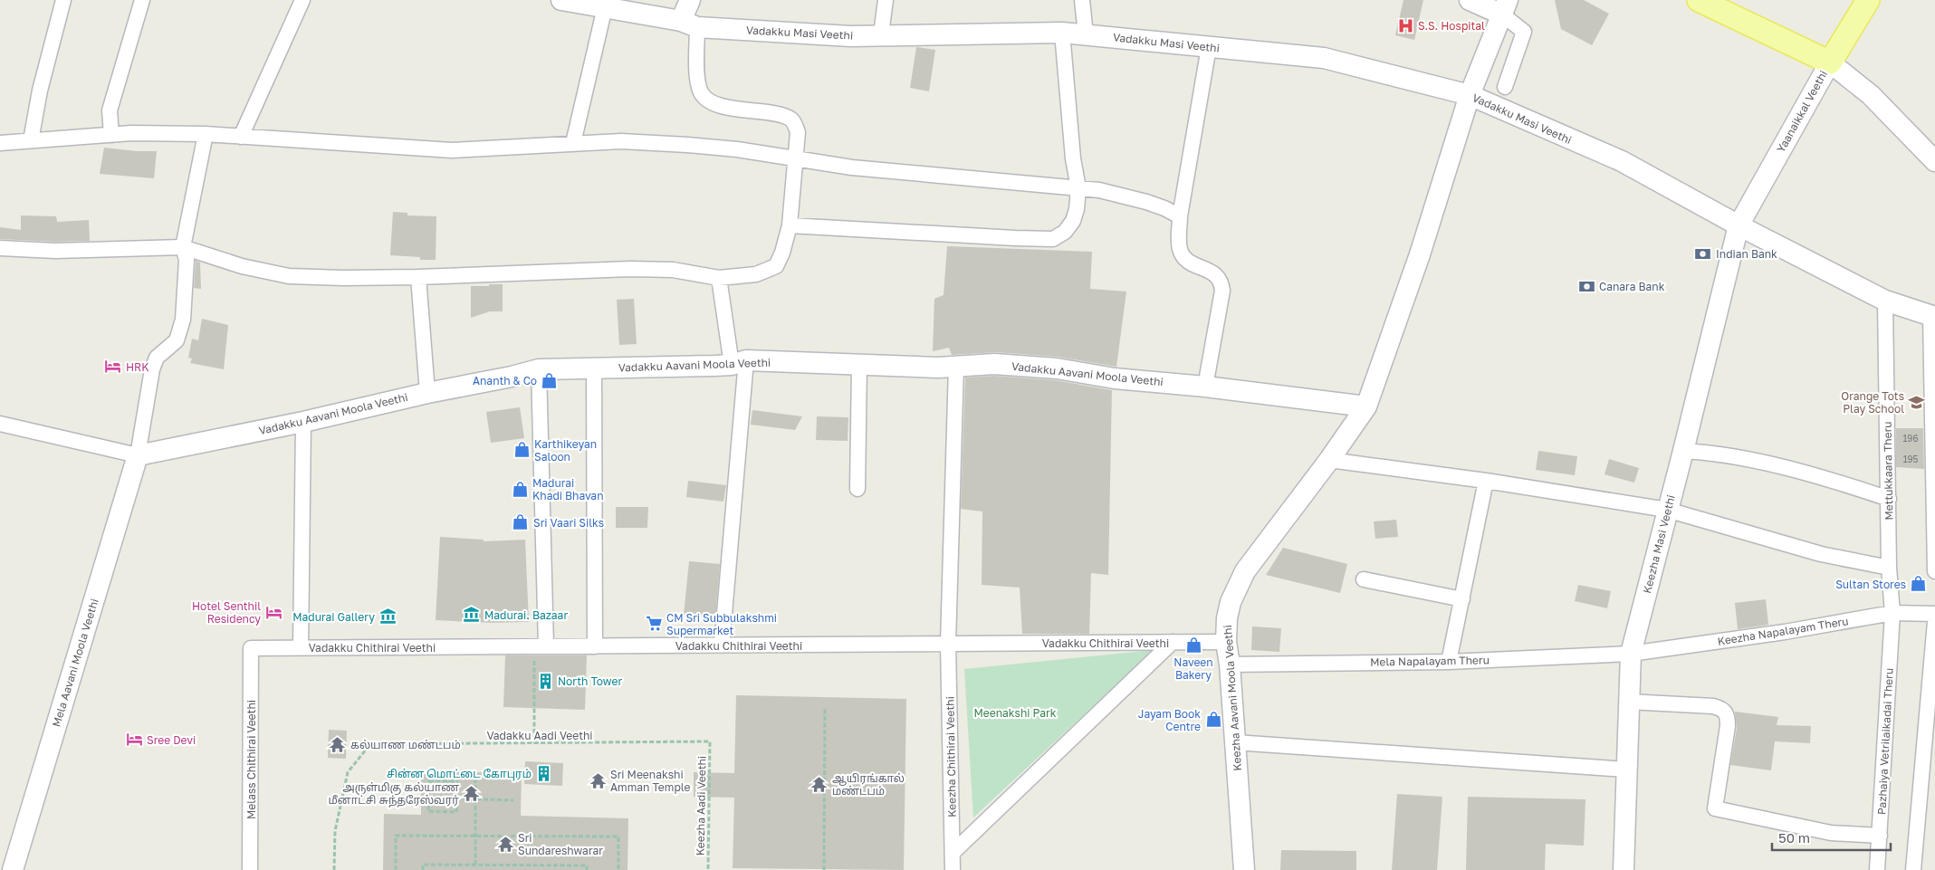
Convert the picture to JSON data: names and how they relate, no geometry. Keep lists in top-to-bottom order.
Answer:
{
  "streets": {
    "main road": [
      "Vadakku Masi Veethi",
      "Yaanaikkal Veethi",
      "Vadakku Aavani Moola Veethi",
      "Keezha Masi Veethi",
      "Mela Aavani Moola Veethi",
      "Keezha Aavani Moola Veethi"
    ],
    "street": [
      "Mettukkaara Theru",
      "Keezha Napalayam Theru",
      "Vadakku Chithirai Veethi",
      "Mela Napalayam Theru",
      "Pazhaiya Vetrilaikadai Theru",
      "Keezha Chithirai Veethi",
      "Melass Chithirai Veethi"
    ],
    "path": ["Vadakku Aadi Veethi", "Keezha Aadi Veethi"]
  },
  "crossings": [
    ["Vadakku Masi Veethi", "Yaanaikkal Veethi"],
    ["Vadakku Masi Veethi", "Mettukkaara Theru"],
    ["Vadakku Masi Veethi", "Keezha Masi Veethi"],
    ["Vadakku Masi Veethi", "Keezha Aavani Moola Veethi"],
    ["Yaanaikkal Veethi", "Keezha Masi Veethi"],
    ["Vadakku Aavani Moola Veethi", "Mela Aavani Moola Veethi"],
    ["Vadakku Aavani Moola Veethi", "Keezha Aavani Moola Veethi"],
    ["Vadakku Aavani Moola Veethi", "Keezha Chithirai Veethi"],
    ["Mettukkaara Theru", "Keezha Napalayam Theru"],
    ["Mettukkaara Theru", "Pazhaiya Vetrilaikadai Theru"],
    ["Keezha Masi Veethi", "Keezha Napalayam Theru"],
    ["Keezha Masi Veethi", "Mela Napalayam Theru"],
    ["Keezha Napalayam Theru", "Mela Napalayam Theru"],
    ["Keezha Napalayam Theru", "Pazhaiya Vetrilaikadai Theru"],
    ["Vadakku Chithirai Veethi", "Keezha Aavani Moola Veethi"],
    ["Vadakku Chithirai Veethi", "Keezha Chithirai Veethi"],
    ["Vadakku Chithirai Veethi", "Melass Chithirai Veethi"],
    ["Mela Napalayam Theru", "Keezha Aavani Moola Veethi"],
    ["Vadakku Aadi Veethi", "Keezha Aadi Veethi"]
  ],
  "parks": ["Meenakshi Park"],
  "places": {
    "hospital": ["S.S. Hospital"],
    "bank": ["Indian Bank", "Canara Bank"],
    "hotel": ["HRK", "Hotel Senthil Residency", "Sree Devi"],
    "shop": [
      "Ananth & Co",
      "Karthikeyan Saloon",
      "Madurai Khadi Bhavan",
      "Sri Vaari Silks",
      "Sultan Stores",
      "Naveen Bakery",
      "Jayam Book Centre"
    ],
    "school or university": ["Orange Tots Play School"],
    "museum": ["Madurai. Bazaar", "Madurai Gallery"],
    "supermarket": ["CM Sri Subbulakshmi Supermarket"],
    "building": ["North Tower", "சின்ன மொட்டை கோபுரம்"],
    "temple": [
      "கல்யாண மண்டபம்",
      "Sri Meenakshi Amman Temple",
      "ஆயிரங்கால் மண்டபம்",
      "அருள்மிகு கல்யாண மீனாட்சி சுந்தரேஸ்வரர்",
      "Sri Sundareshwarar"
    ]
  },
  "house_numbers": ["196", "195"],
  "scale_bar": "50 m"
}
